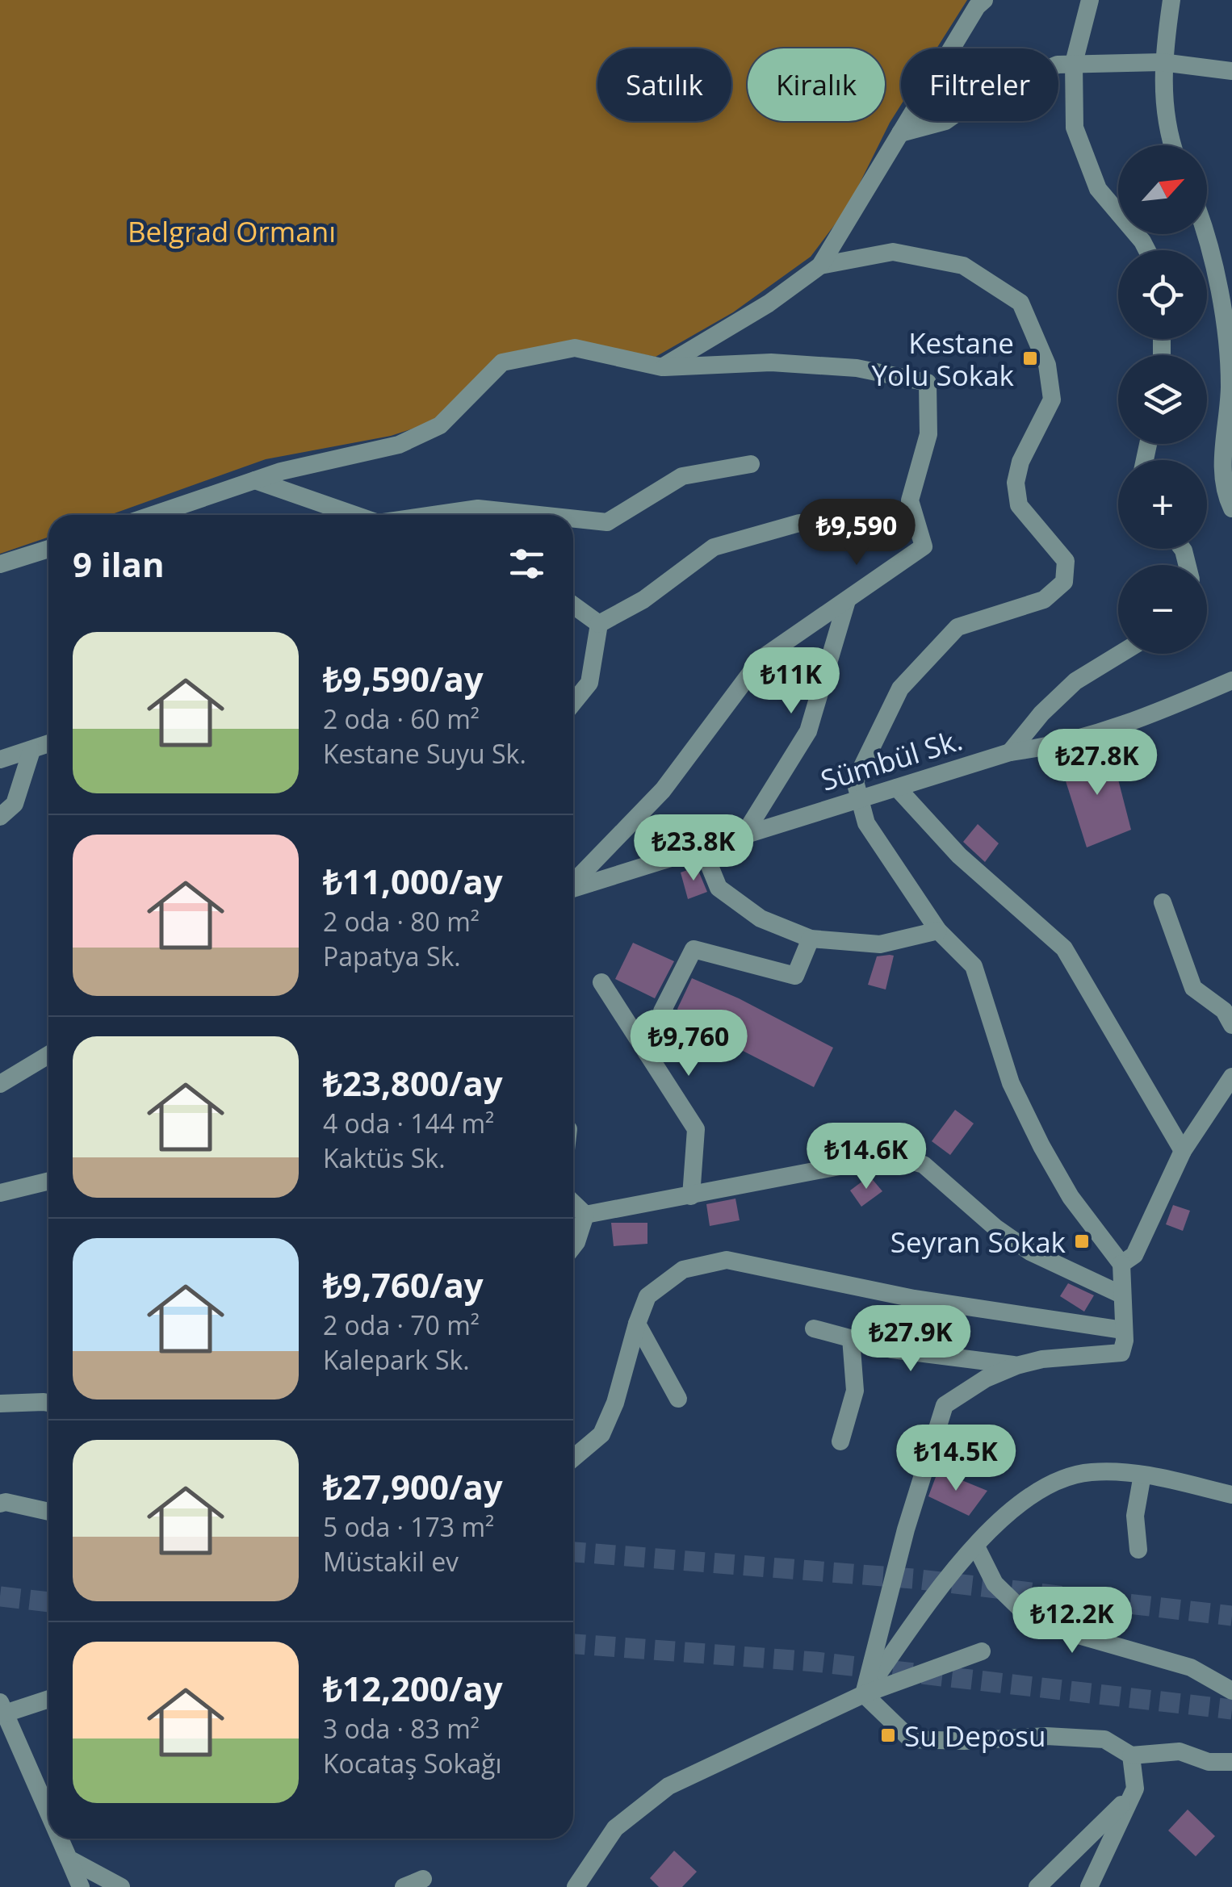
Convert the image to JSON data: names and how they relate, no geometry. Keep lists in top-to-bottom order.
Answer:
{
  "streets": {
    "street": ["Sümbül Sk."]
  },
  "parks": ["Belgrad Ormanı"],
  "places": {
    "transit": ["Kestane Yolu Sokak", "Seyran Sokak", "Su Deposu"]
  },
  "north": "top right",
  "page": {
    "chip": ["Satılık", "Kiralık", "Filtreler"],
    "map_buttons": ["+", "−"],
    "price": [
      "₺9,590",
      "₺11K",
      "₺27.8K",
      "₺23.8K",
      "₺9,760",
      "₺14.6K",
      "₺27.9K",
      "₺14.5K",
      "₺12.2K"
    ],
    "heading": "9 ilan",
    "list": [
      {
        "name": "₺9,590/ay",
        "note": "2 oda · 60 m² · Kestane Suyu Sk."
      },
      {
        "name": "₺11,000/ay",
        "note": "2 oda · 80 m² · Papatya Sk."
      },
      {
        "name": "₺23,800/ay",
        "note": "4 oda · 144 m² · Kaktüs Sk."
      },
      {
        "name": "₺9,760/ay",
        "note": "2 oda · 70 m² · Kalepark Sk."
      },
      {
        "name": "₺27,900/ay",
        "note": "5 oda · 173 m² · Müstakil ev"
      },
      {
        "name": "₺12,200/ay",
        "note": "3 oda · 83 m² · Kocataş Sokağı"
      }
    ]
  }
}
